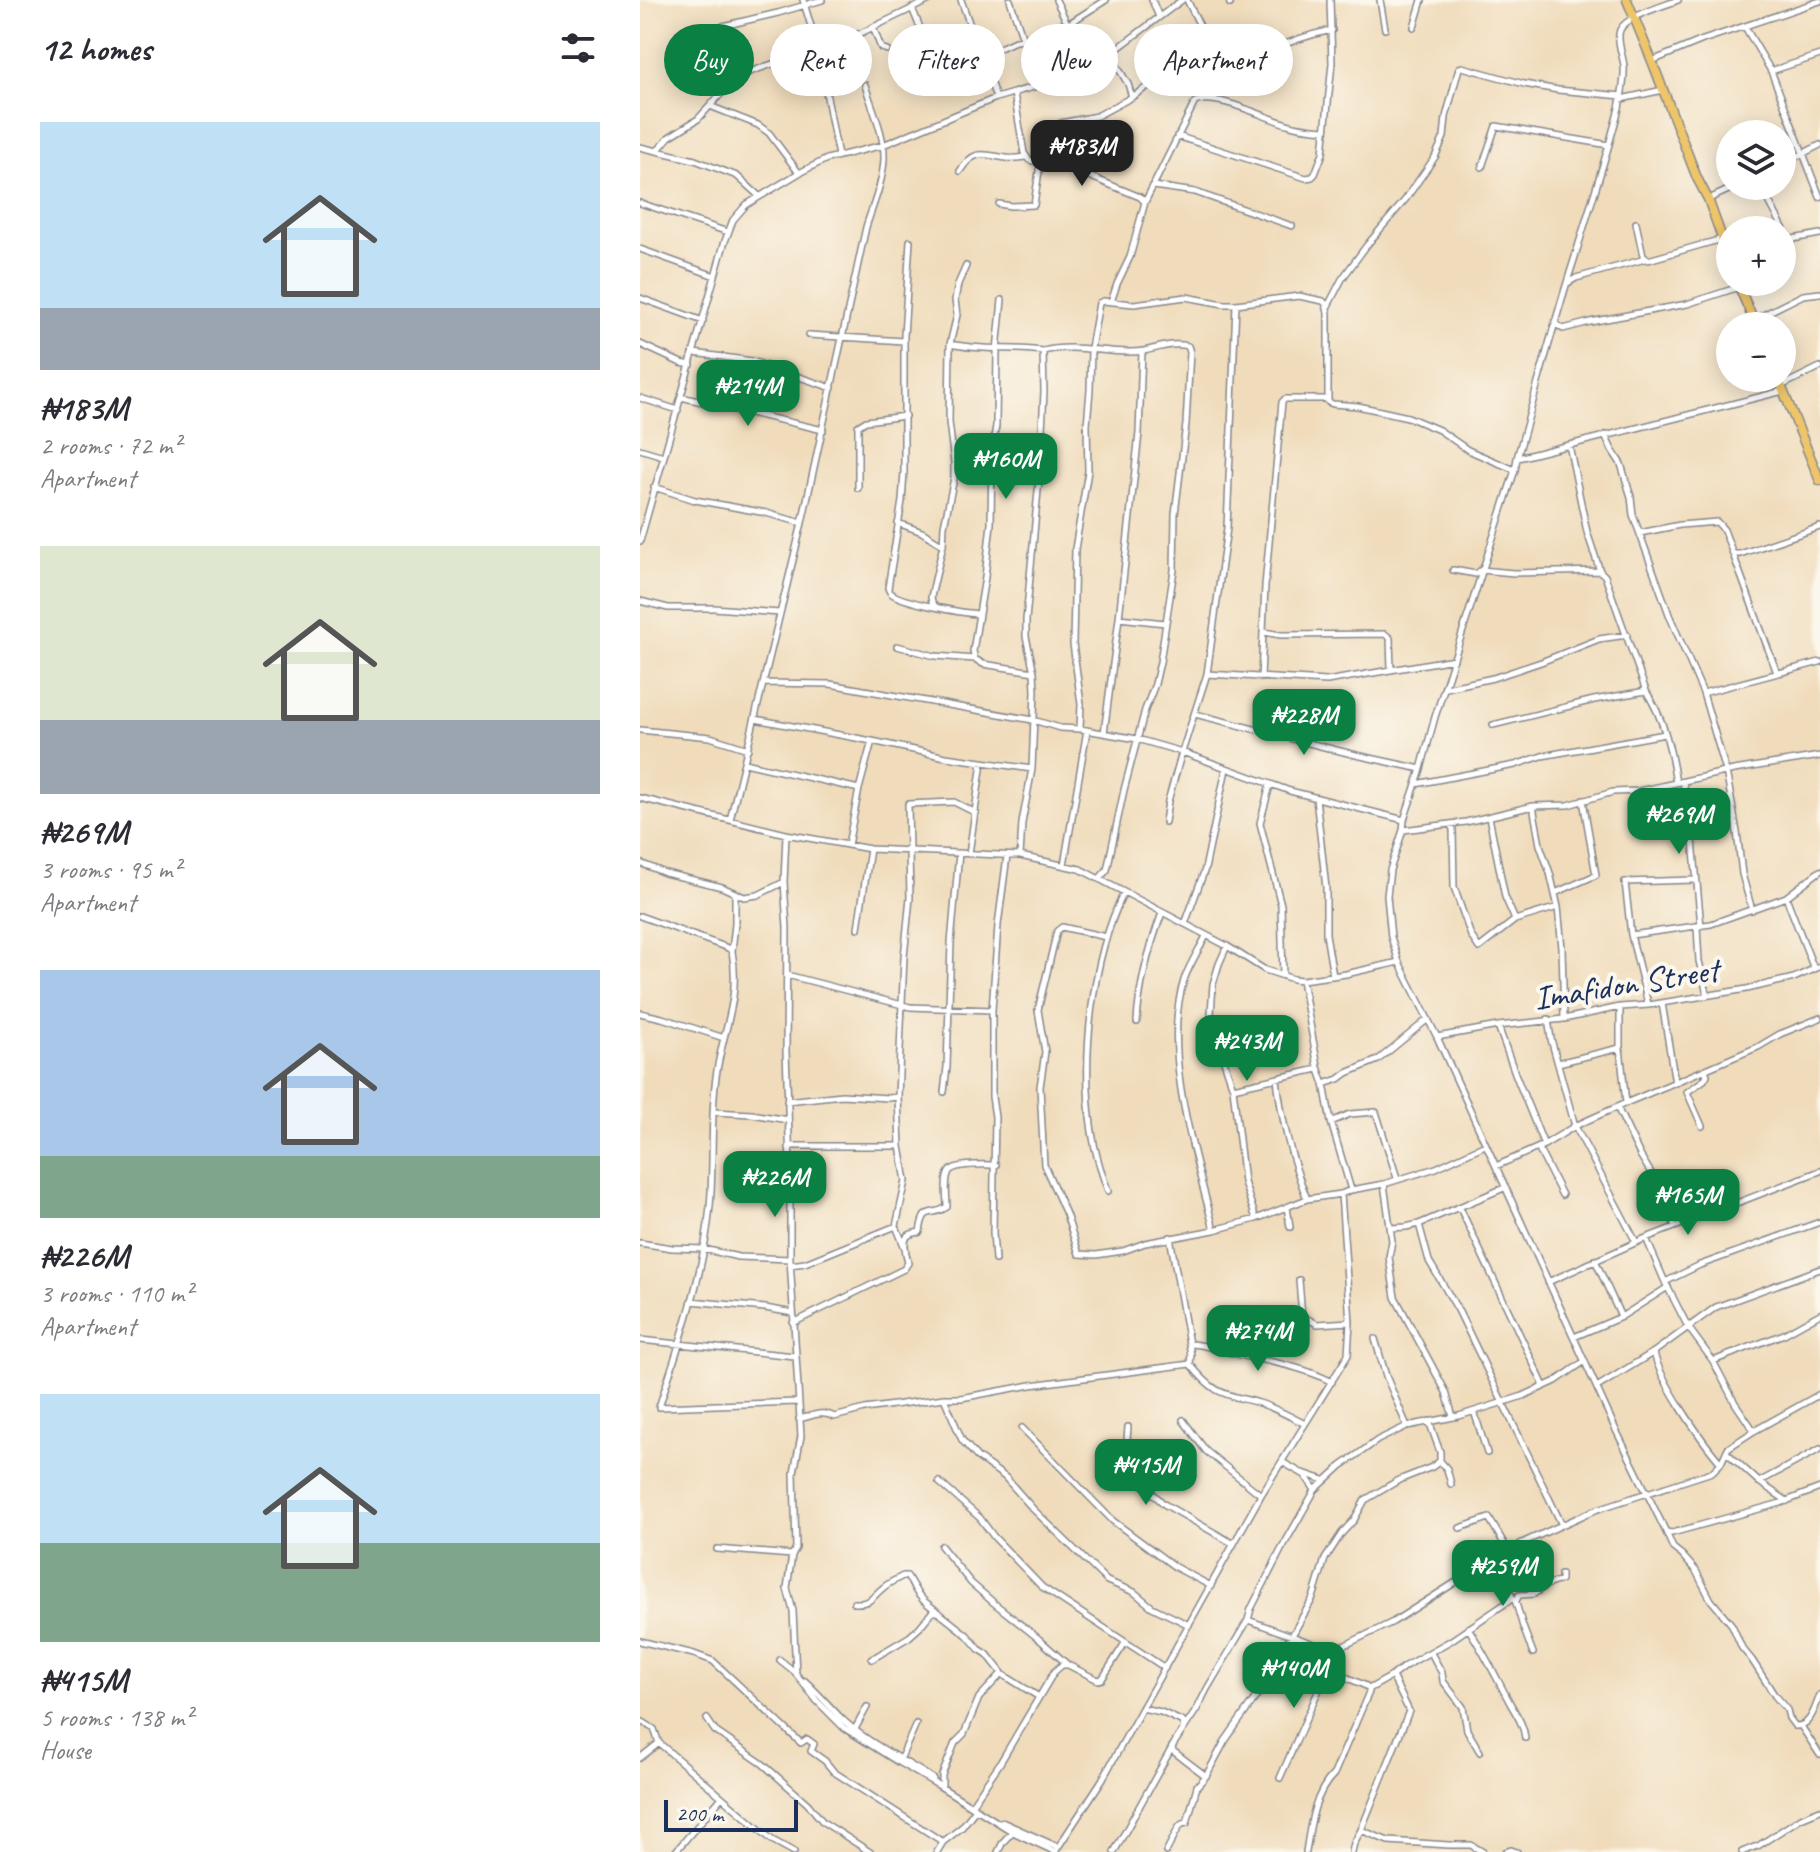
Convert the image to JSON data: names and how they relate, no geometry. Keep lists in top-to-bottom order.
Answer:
{
  "streets": {
    "street": ["Imafidon Street"]
  },
  "scale_bar": "200 m",
  "page": {
    "heading": "12 homes",
    "chip": [
      "Buy",
      "Rent",
      "Filters",
      "New",
      "Apartment"
    ],
    "list": [
      {
        "name": "₦183M",
        "note": "2 rooms · 72 m² · Apartment"
      },
      {
        "name": "₦269M",
        "note": "3 rooms · 95 m² · Apartment"
      },
      {
        "name": "₦226M",
        "note": "3 rooms · 110 m² · Apartment"
      },
      {
        "name": "₦415M",
        "note": "5 rooms · 138 m² · House"
      }
    ],
    "map_buttons": ["+", "−"],
    "price": [
      "₦183M",
      "₦214M",
      "₦160M",
      "₦228M",
      "₦269M",
      "₦243M",
      "₦226M",
      "₦165M",
      "₦274M",
      "₦415M",
      "₦259M",
      "₦140M"
    ],
    "scale": "200 m"
  }
}
